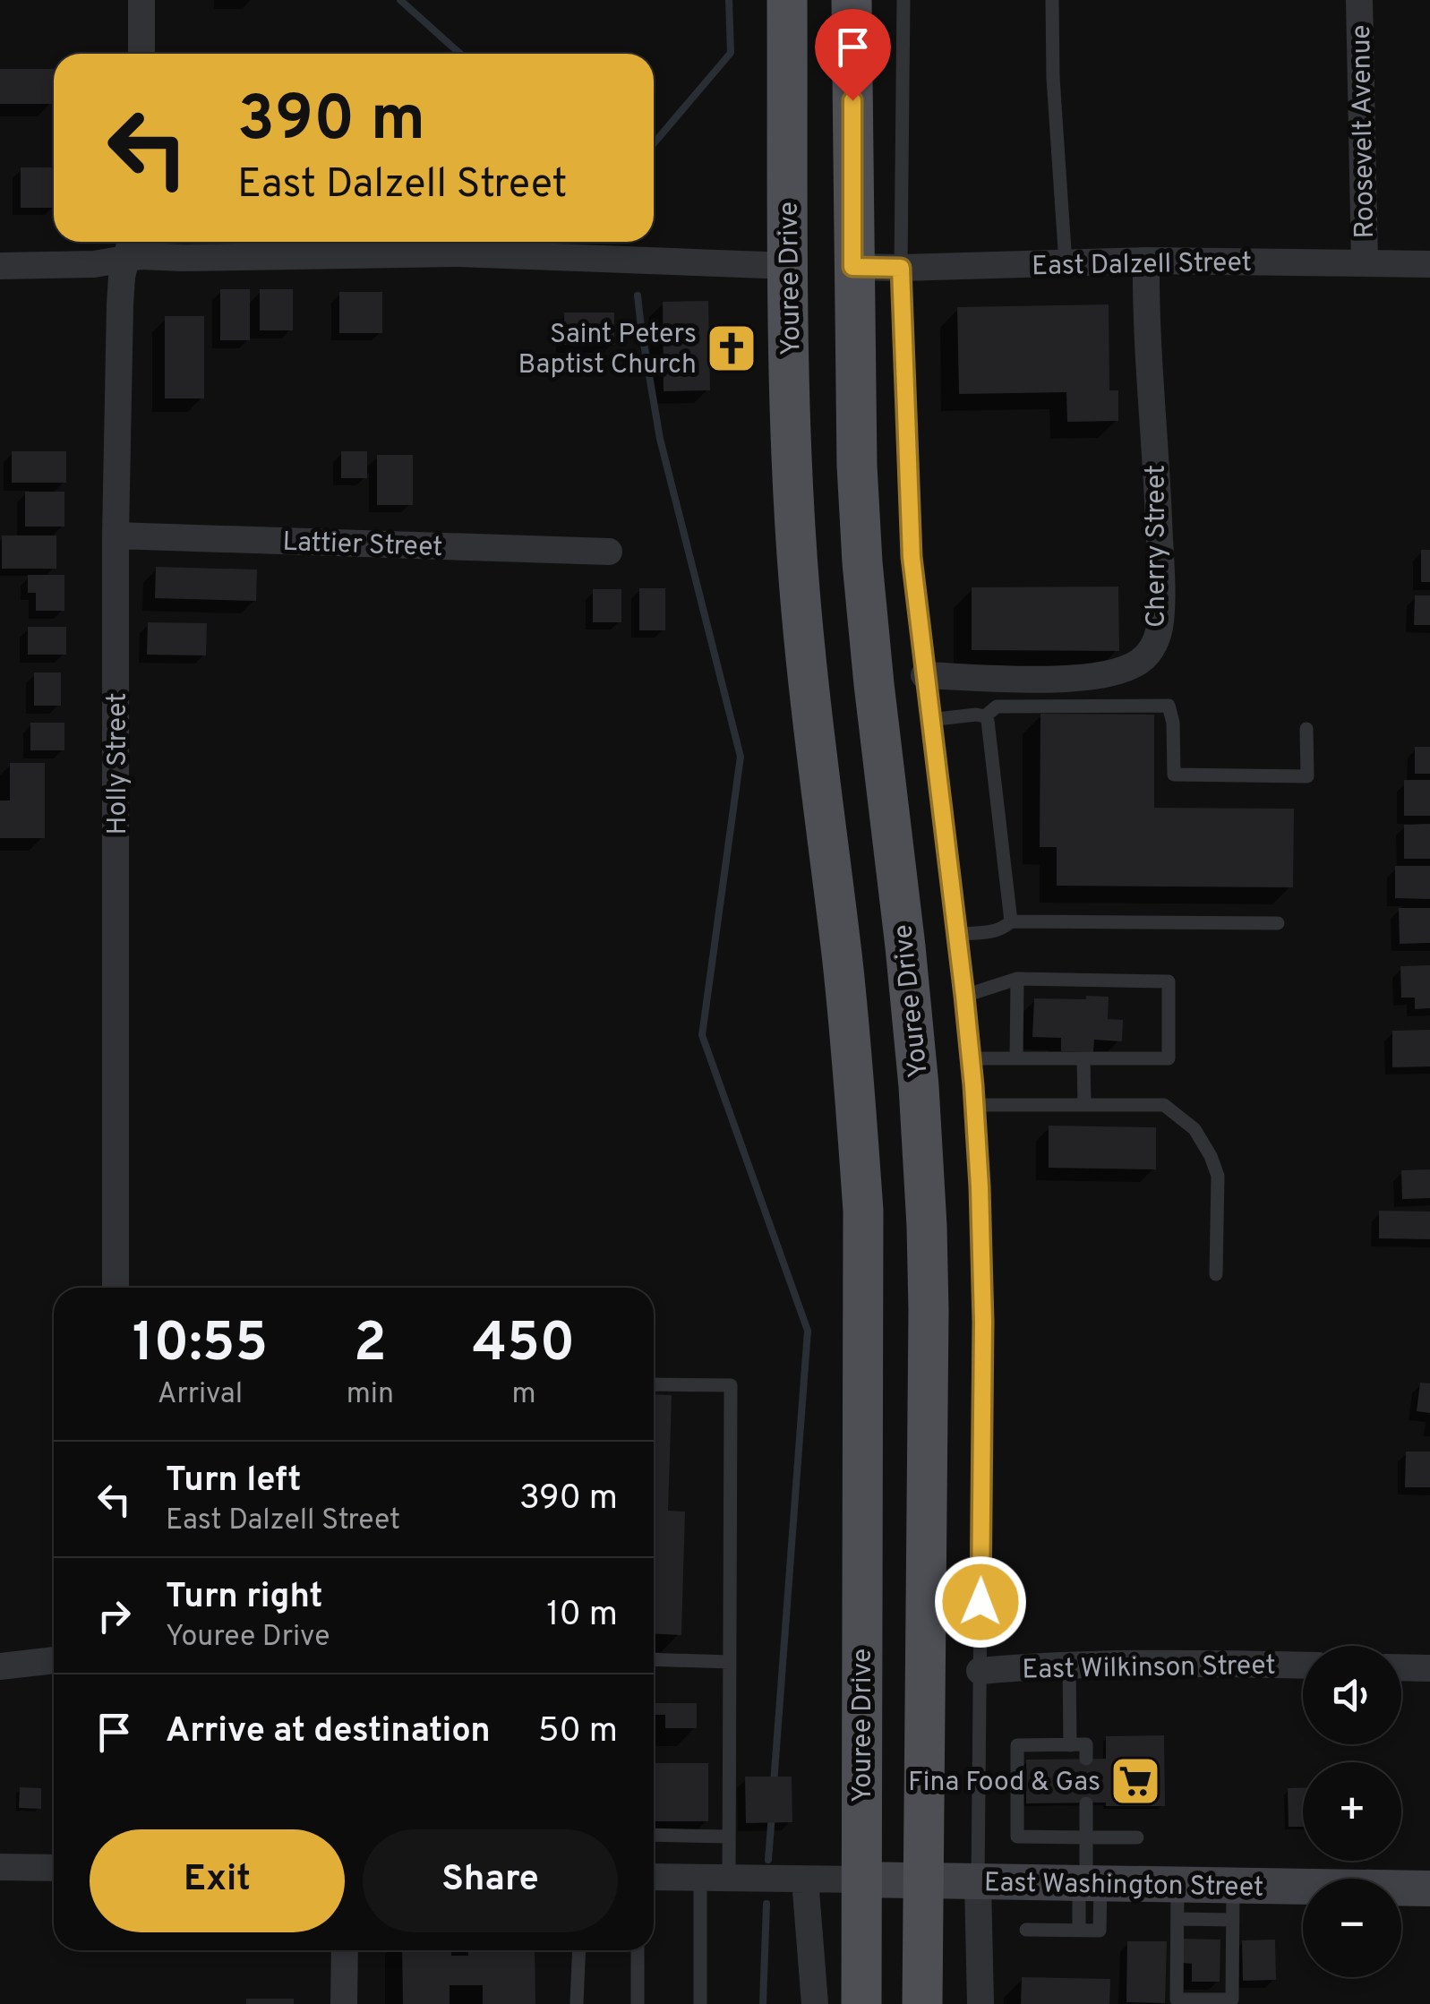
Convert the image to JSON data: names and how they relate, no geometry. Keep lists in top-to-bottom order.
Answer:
{
  "streets": {
    "main road": ["Youree Drive"],
    "street": [
      "Roosevelt Avenue",
      "East Dalzell Street",
      "Lattier Street",
      "Cherry Street",
      "Holly Street",
      "East Wilkinson Street",
      "East Washington Street"
    ]
  },
  "crossings": [
    ["Roosevelt Avenue", "East Dalzell Street"],
    ["East Dalzell Street", "Youree Drive"],
    ["East Dalzell Street", "Cherry Street"],
    ["Youree Drive", "East Washington Street"],
    ["Lattier Street", "Holly Street"]
  ],
  "places": {
    "church": ["Saint Peters Baptist Church"],
    "supermarket": ["Fina Food & Gas"]
  },
  "page": {
    "turn": ["390 m", "East Dalzell Street"],
    "eta": [
      "10:55",
      "Arrival",
      "2",
      "min",
      "450",
      "m"
    ],
    "list": [
      {
        "name": "Turn left",
        "note": "East Dalzell Street",
        "value": "390 m"
      },
      {
        "name": "Turn right",
        "note": "Youree Drive",
        "value": "10 m"
      },
      {
        "name": "Arrive at destination",
        "value": "50 m"
      }
    ],
    "map_buttons": ["+", "−"],
    "buttons": ["Exit", "Share"]
  }
}
